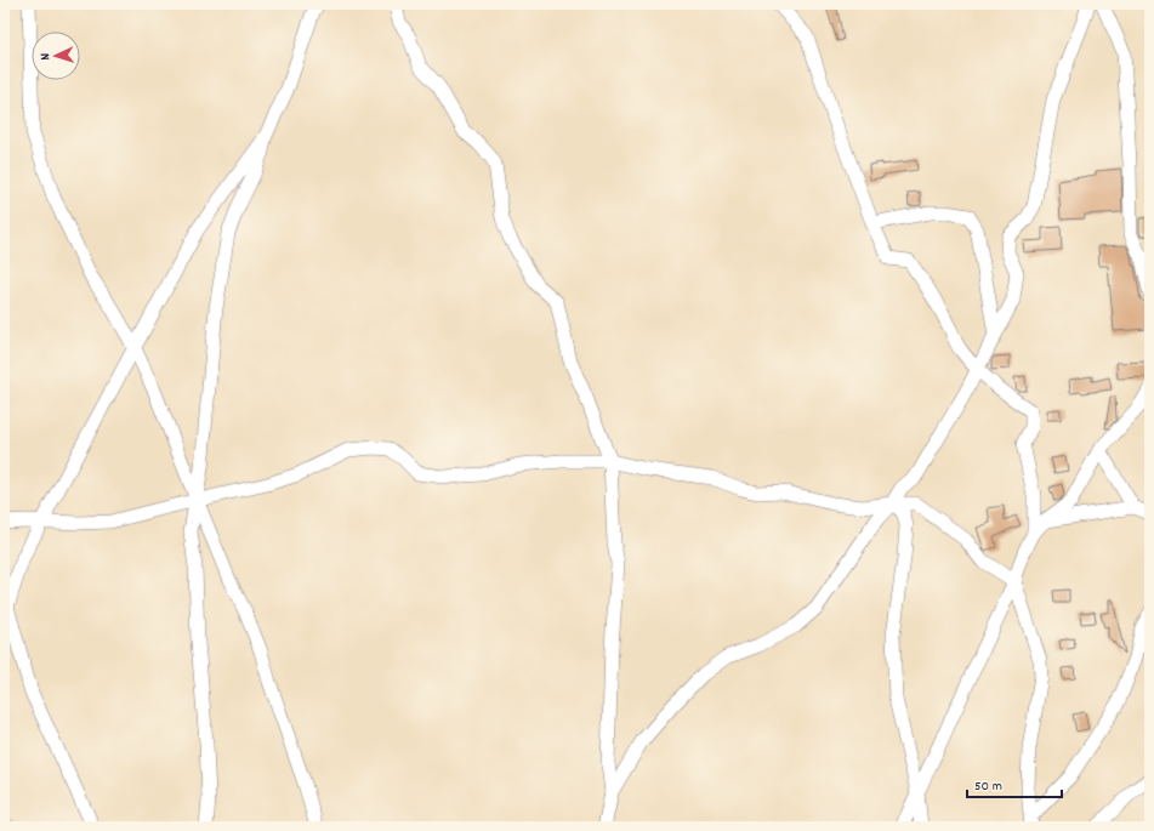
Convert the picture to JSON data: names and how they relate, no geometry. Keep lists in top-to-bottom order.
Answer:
{
  "scale_bar": "50 m",
  "north": "left"
}
